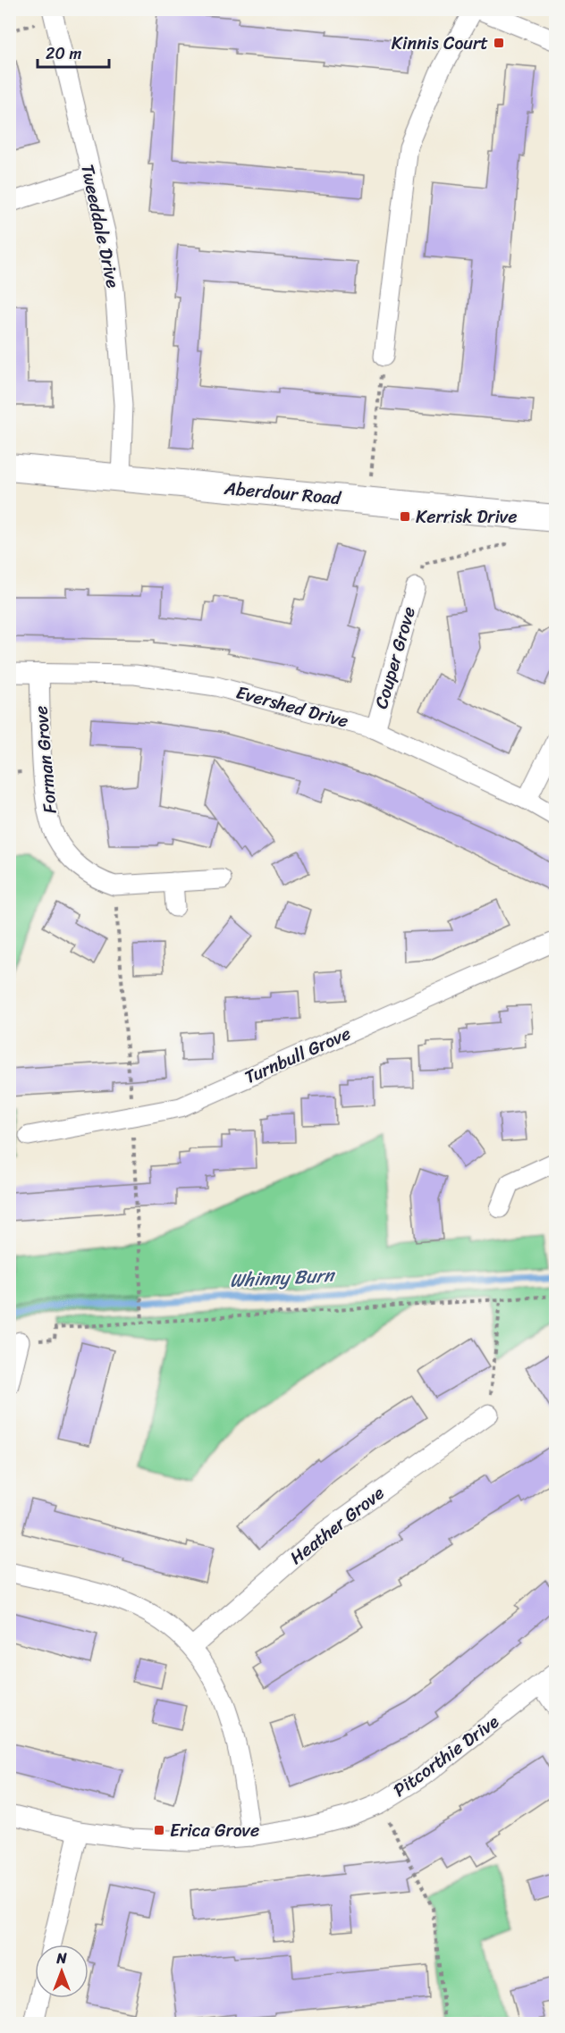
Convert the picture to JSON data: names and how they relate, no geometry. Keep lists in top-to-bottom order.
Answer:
{
  "streets": {
    "main road": ["Aberdour Road"],
    "street": [
      "Tweeddale Drive",
      "Couper Grove",
      "Evershed Drive",
      "Forman Grove",
      "Turnbull Grove",
      "Heather Grove",
      "Pitcorthie Drive"
    ]
  },
  "crossings": [
    ["Tweeddale Drive", "Aberdour Road"],
    ["Couper Grove", "Evershed Drive"],
    ["Evershed Drive", "Forman Grove"]
  ],
  "water": ["Whinny Burn"],
  "places": {
    "transit": ["Kinnis Court", "Kerrisk Drive", "Erica Grove"]
  },
  "scale_bar": "20 m",
  "north": "top"
}
